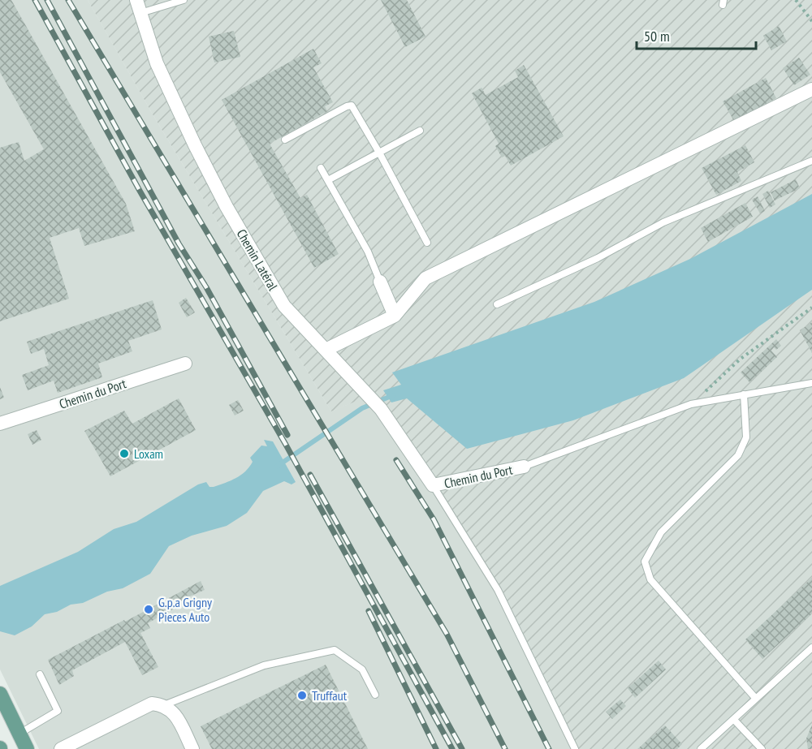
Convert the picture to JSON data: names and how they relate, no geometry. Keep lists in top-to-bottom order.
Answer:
{
  "streets": {
    "street": ["Chemin Latéral", "Chemin du Port"]
  },
  "crossings": [
    ["Chemin Latéral", "Chemin du Port"]
  ],
  "places": ["Loxam", "G.p.a Grigny Pieces Auto", "Truffaut"],
  "scale_bar": "50 m"
}
